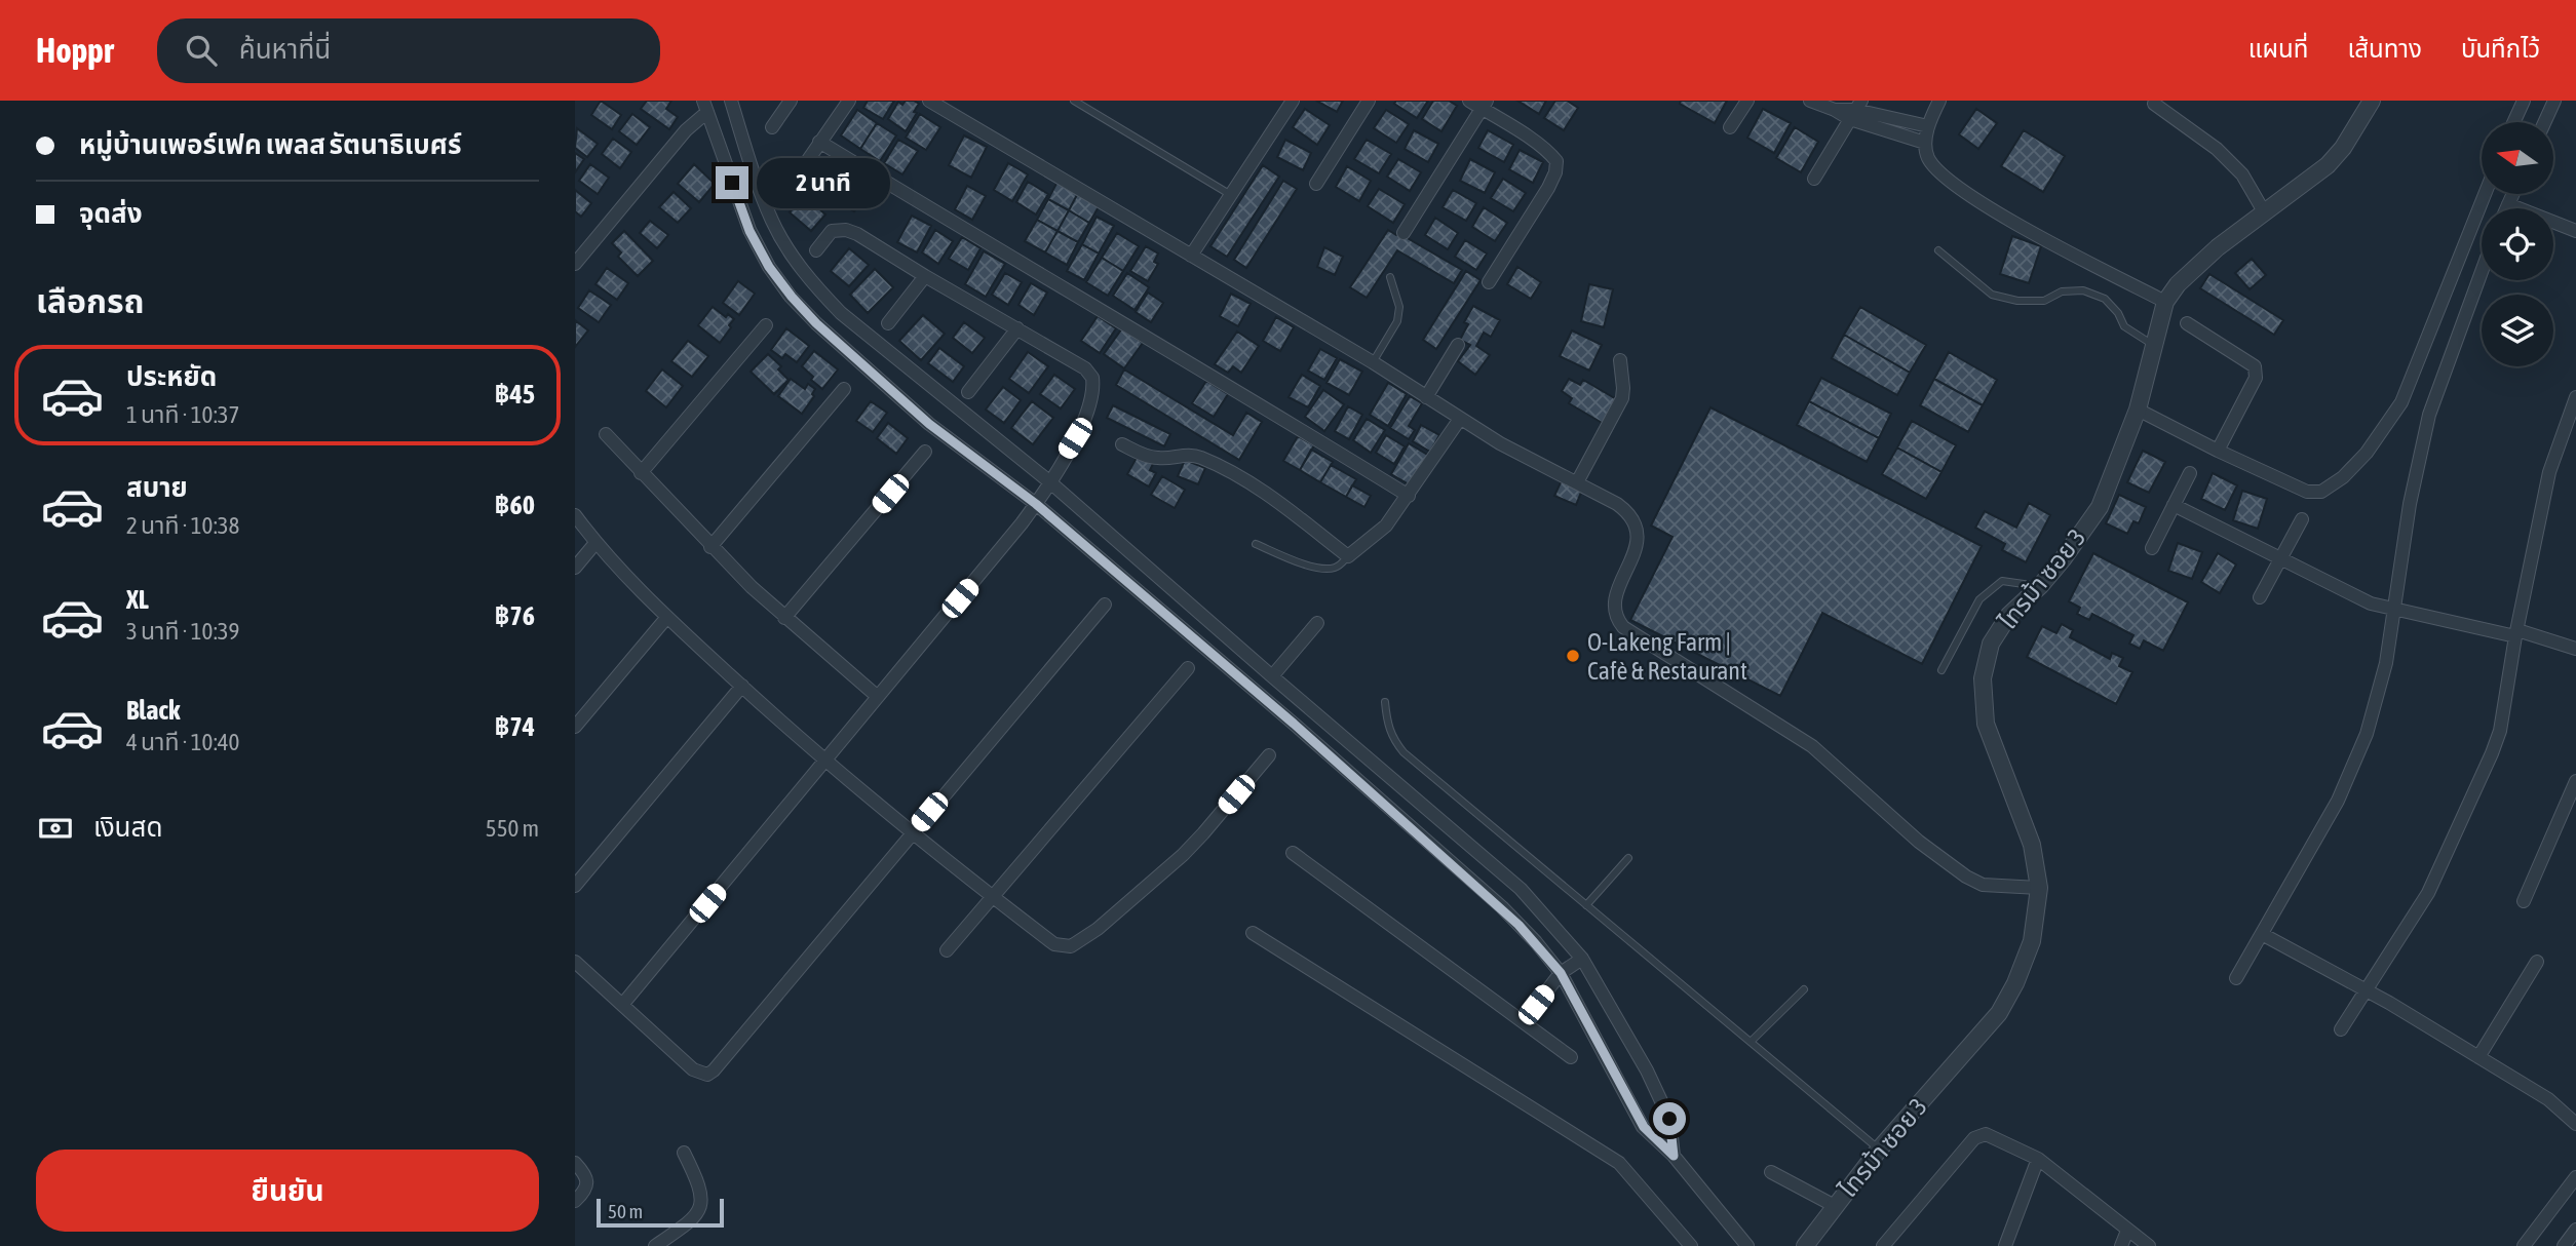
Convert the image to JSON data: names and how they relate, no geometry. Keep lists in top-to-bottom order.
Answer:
{
  "streets": {
    "street": ["ไทรม้า ซอย 3"]
  },
  "places": ["O-Lakeng Farm | Cafè & Restaurant"],
  "scale_bar": "50 m",
  "north": "left",
  "page": {
    "header": "Hoppr",
    "search": "ค้นหาที่นี่",
    "nav": ["แผนที่", "เส้นทาง", "บันทึกไว้"],
    "banner": ["หมู่บ้านเพอร์เฟค เพลส รัตนาธิเบศร์", "จุดส่ง"],
    "bubble": "2 นาที",
    "heading": "เลือกรถ",
    "list": [
      {
        "name": "ประหยัด",
        "note": "1 นาที · 10:37",
        "value": "฿45"
      },
      {
        "name": "สบาย",
        "note": "2 นาที · 10:38",
        "value": "฿60"
      },
      {
        "name": "XL",
        "note": "3 นาที · 10:39",
        "value": "฿76"
      },
      {
        "name": "Black",
        "note": "4 นาที · 10:40",
        "value": "฿74"
      }
    ],
    "pay": ["เงินสด", "550 m"],
    "buttons": "ยืนยัน",
    "scale": "50 m"
  }
}
